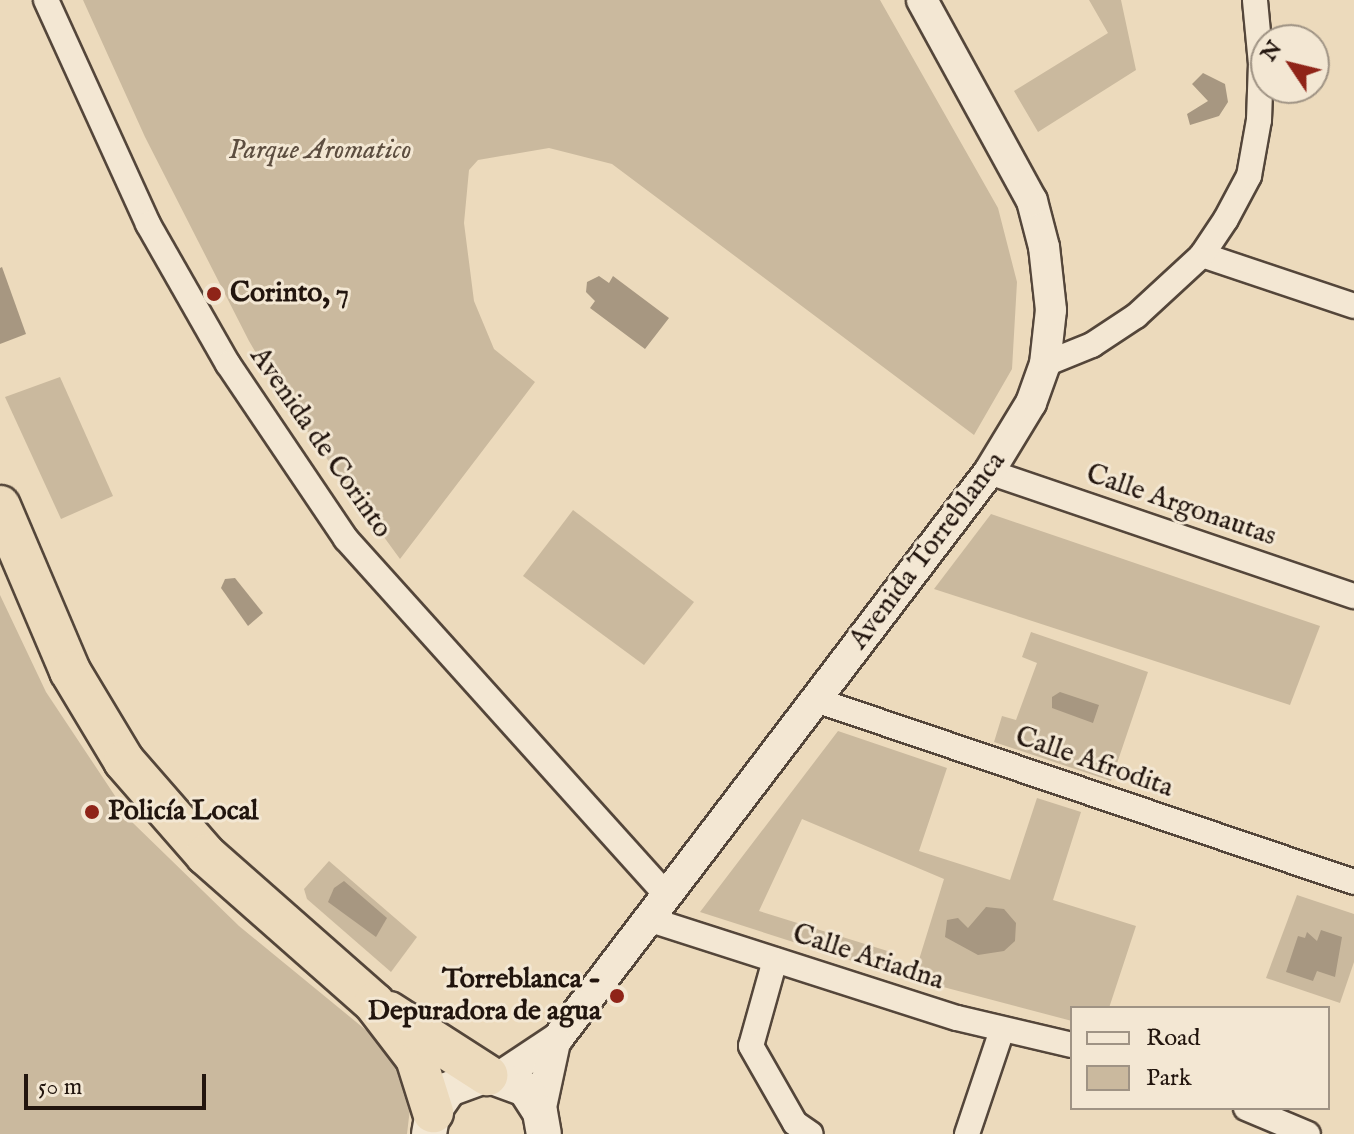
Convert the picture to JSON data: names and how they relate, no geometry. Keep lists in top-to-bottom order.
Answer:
{
  "streets": {
    "street": [
      "Avenida de Corinto",
      "Calle Argonautas",
      "Avenida Torreblanca",
      "Calle Afrodita",
      "Calle Ariadna"
    ]
  },
  "crossings": [
    ["Avenida de Corinto", "Avenida Torreblanca"],
    ["Calle Argonautas", "Avenida Torreblanca"],
    ["Avenida Torreblanca", "Calle Afrodita"],
    ["Avenida Torreblanca", "Calle Ariadna"]
  ],
  "parks": ["Parque Aromatico"],
  "places": ["Corinto, 7", "Policía Local", "Torreblanca - Depuradora de agua"],
  "legend": ["Road", "Park"],
  "scale_bar": "50 m",
  "north": "top left"
}
